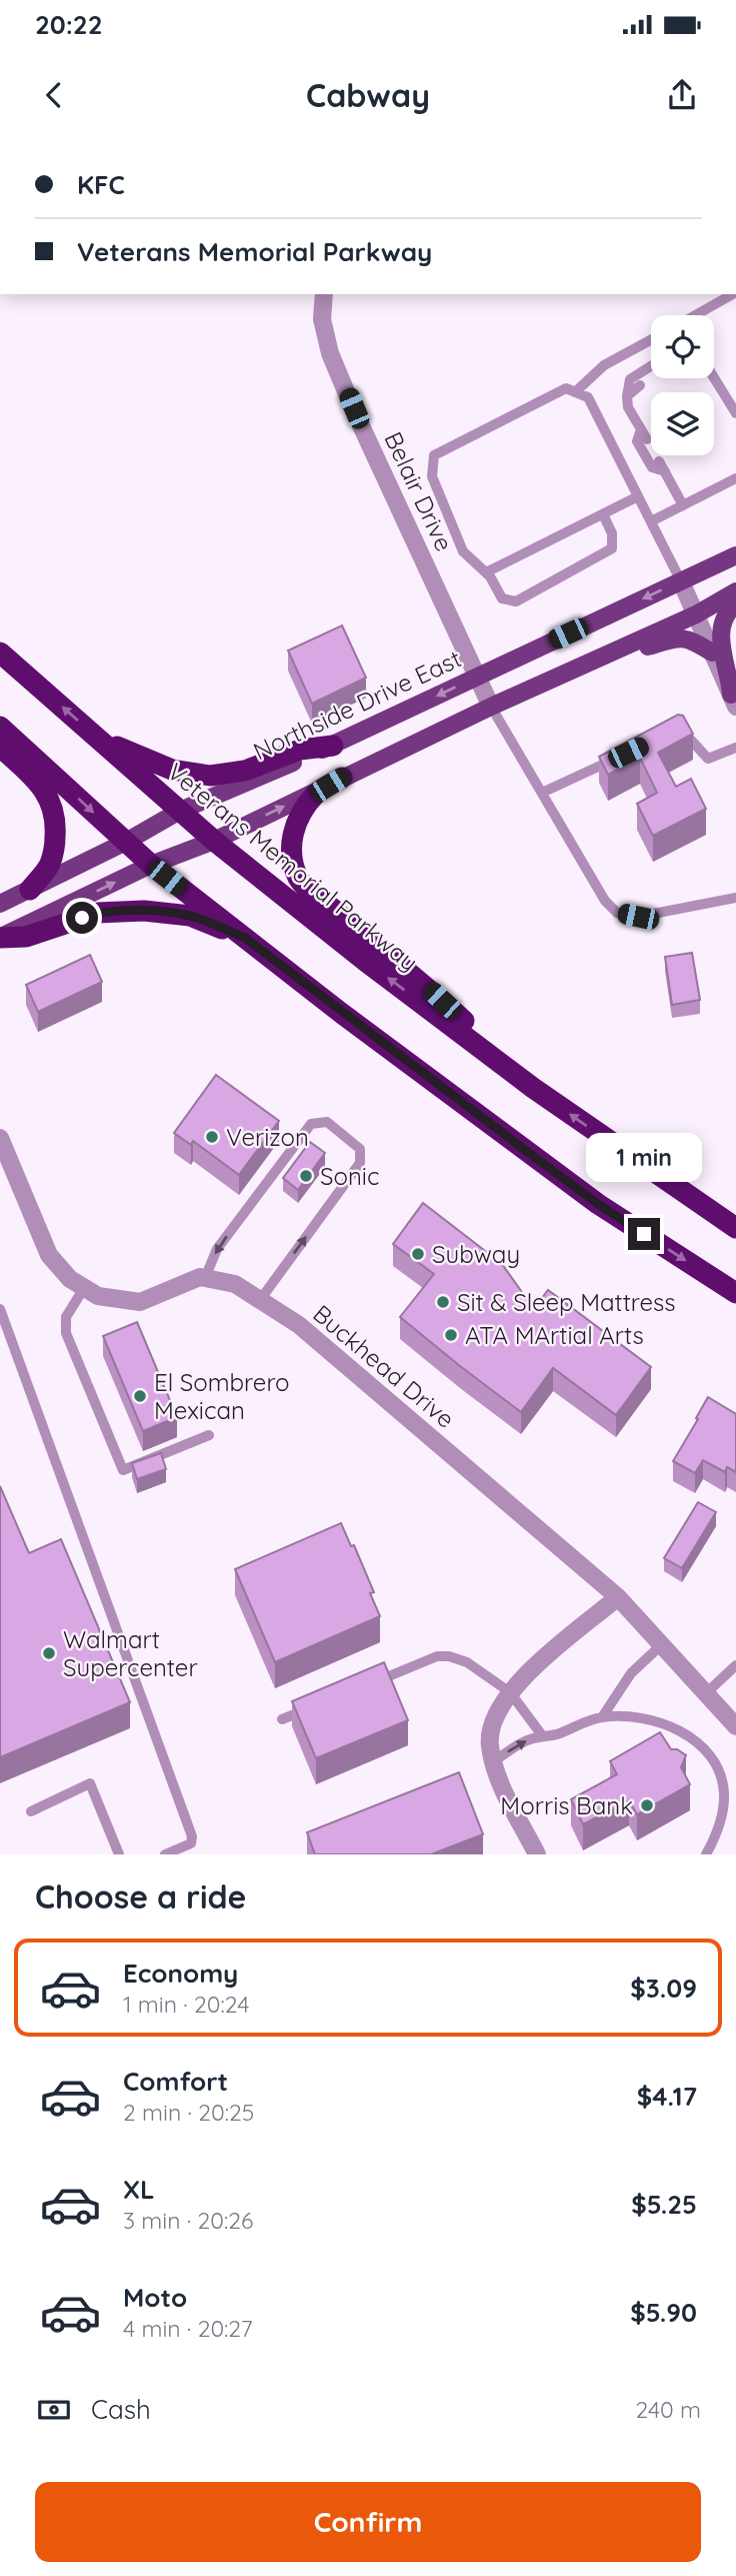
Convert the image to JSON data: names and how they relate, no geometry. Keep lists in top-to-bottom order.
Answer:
{
  "streets": {
    "highway": ["Veterans Memorial Parkway"],
    "main road": ["Northside Drive East"],
    "street": ["Belair Drive", "Buckhead Drive"]
  },
  "crossings": [
    ["Belair Drive", "Northside Drive East"],
    ["Northside Drive East", "Veterans Memorial Parkway"]
  ],
  "places": [
    "Verizon",
    "Sonic",
    "Subway",
    "Sit & Sleep Mattress",
    "ATA MArtial Arts",
    "El Sombrero Mexican",
    "Walmart Supercenter",
    "Morris Bank"
  ],
  "page": {
    "status": "20:22",
    "header": "Cabway",
    "banner": ["KFC", "Veterans Memorial Parkway"],
    "bubble": "1 min",
    "heading": "Choose a ride",
    "list": [
      {
        "name": "Economy",
        "note": "1 min · 20:24",
        "value": "$3.09"
      },
      {
        "name": "Comfort",
        "note": "2 min · 20:25",
        "value": "$4.17"
      },
      {
        "name": "XL",
        "note": "3 min · 20:26",
        "value": "$5.25"
      },
      {
        "name": "Moto",
        "note": "4 min · 20:27",
        "value": "$5.90"
      }
    ],
    "pay": ["Cash", "240 m"],
    "buttons": "Confirm"
  }
}
